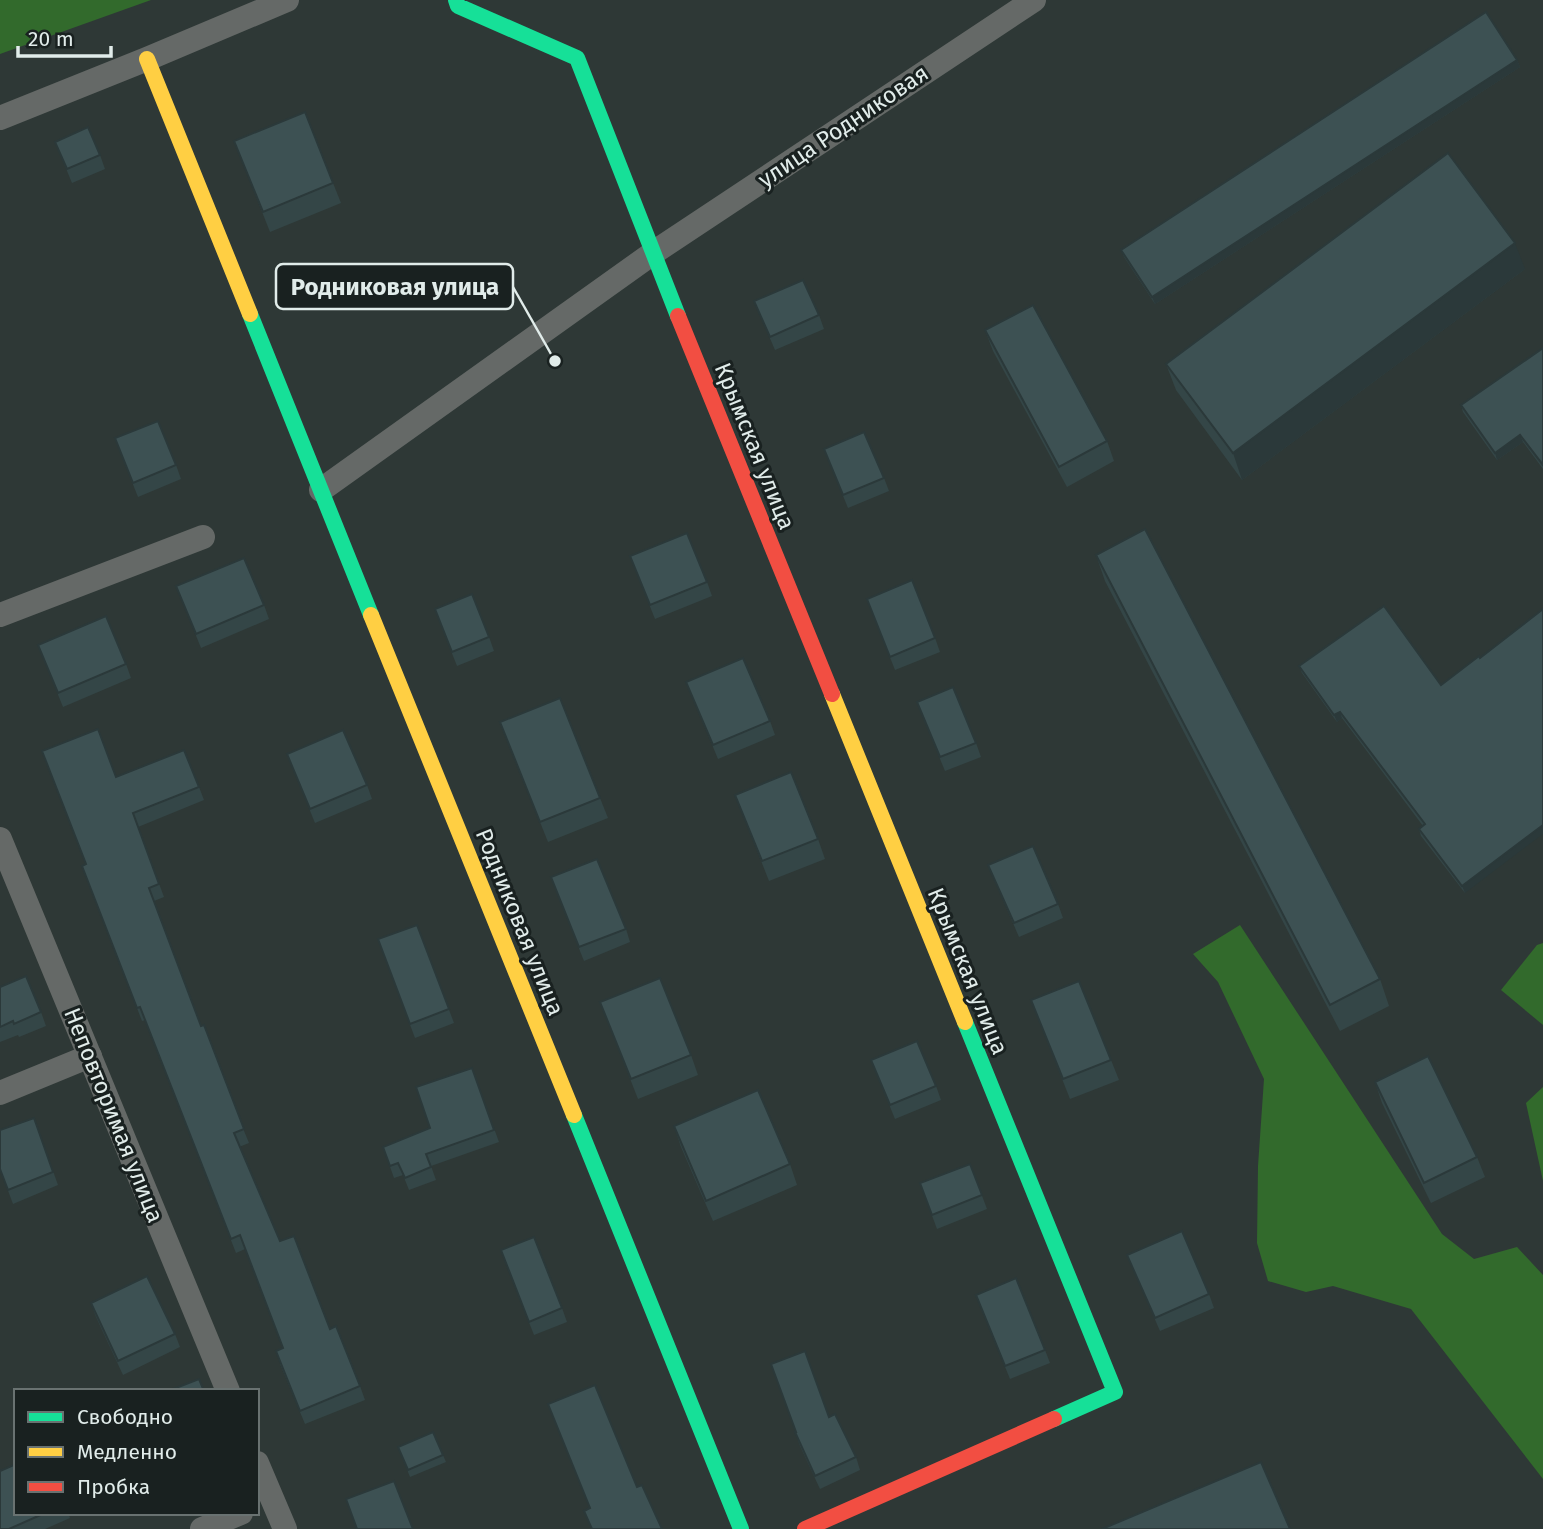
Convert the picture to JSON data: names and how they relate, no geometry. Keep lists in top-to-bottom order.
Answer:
{
  "streets": {
    "street": [
      "улица Родниковая",
      "Крымская улица",
      "Родниковая улица",
      "Неповторимая улица"
    ]
  },
  "crossings": [
    ["улица Родниковая", "Крымская улица"],
    ["улица Родниковая", "Родниковая улица"]
  ],
  "places": ["Родниковая улица"],
  "legend": ["Свободно", "Медленно", "Пробка"],
  "scale_bar": "20 m"
}
